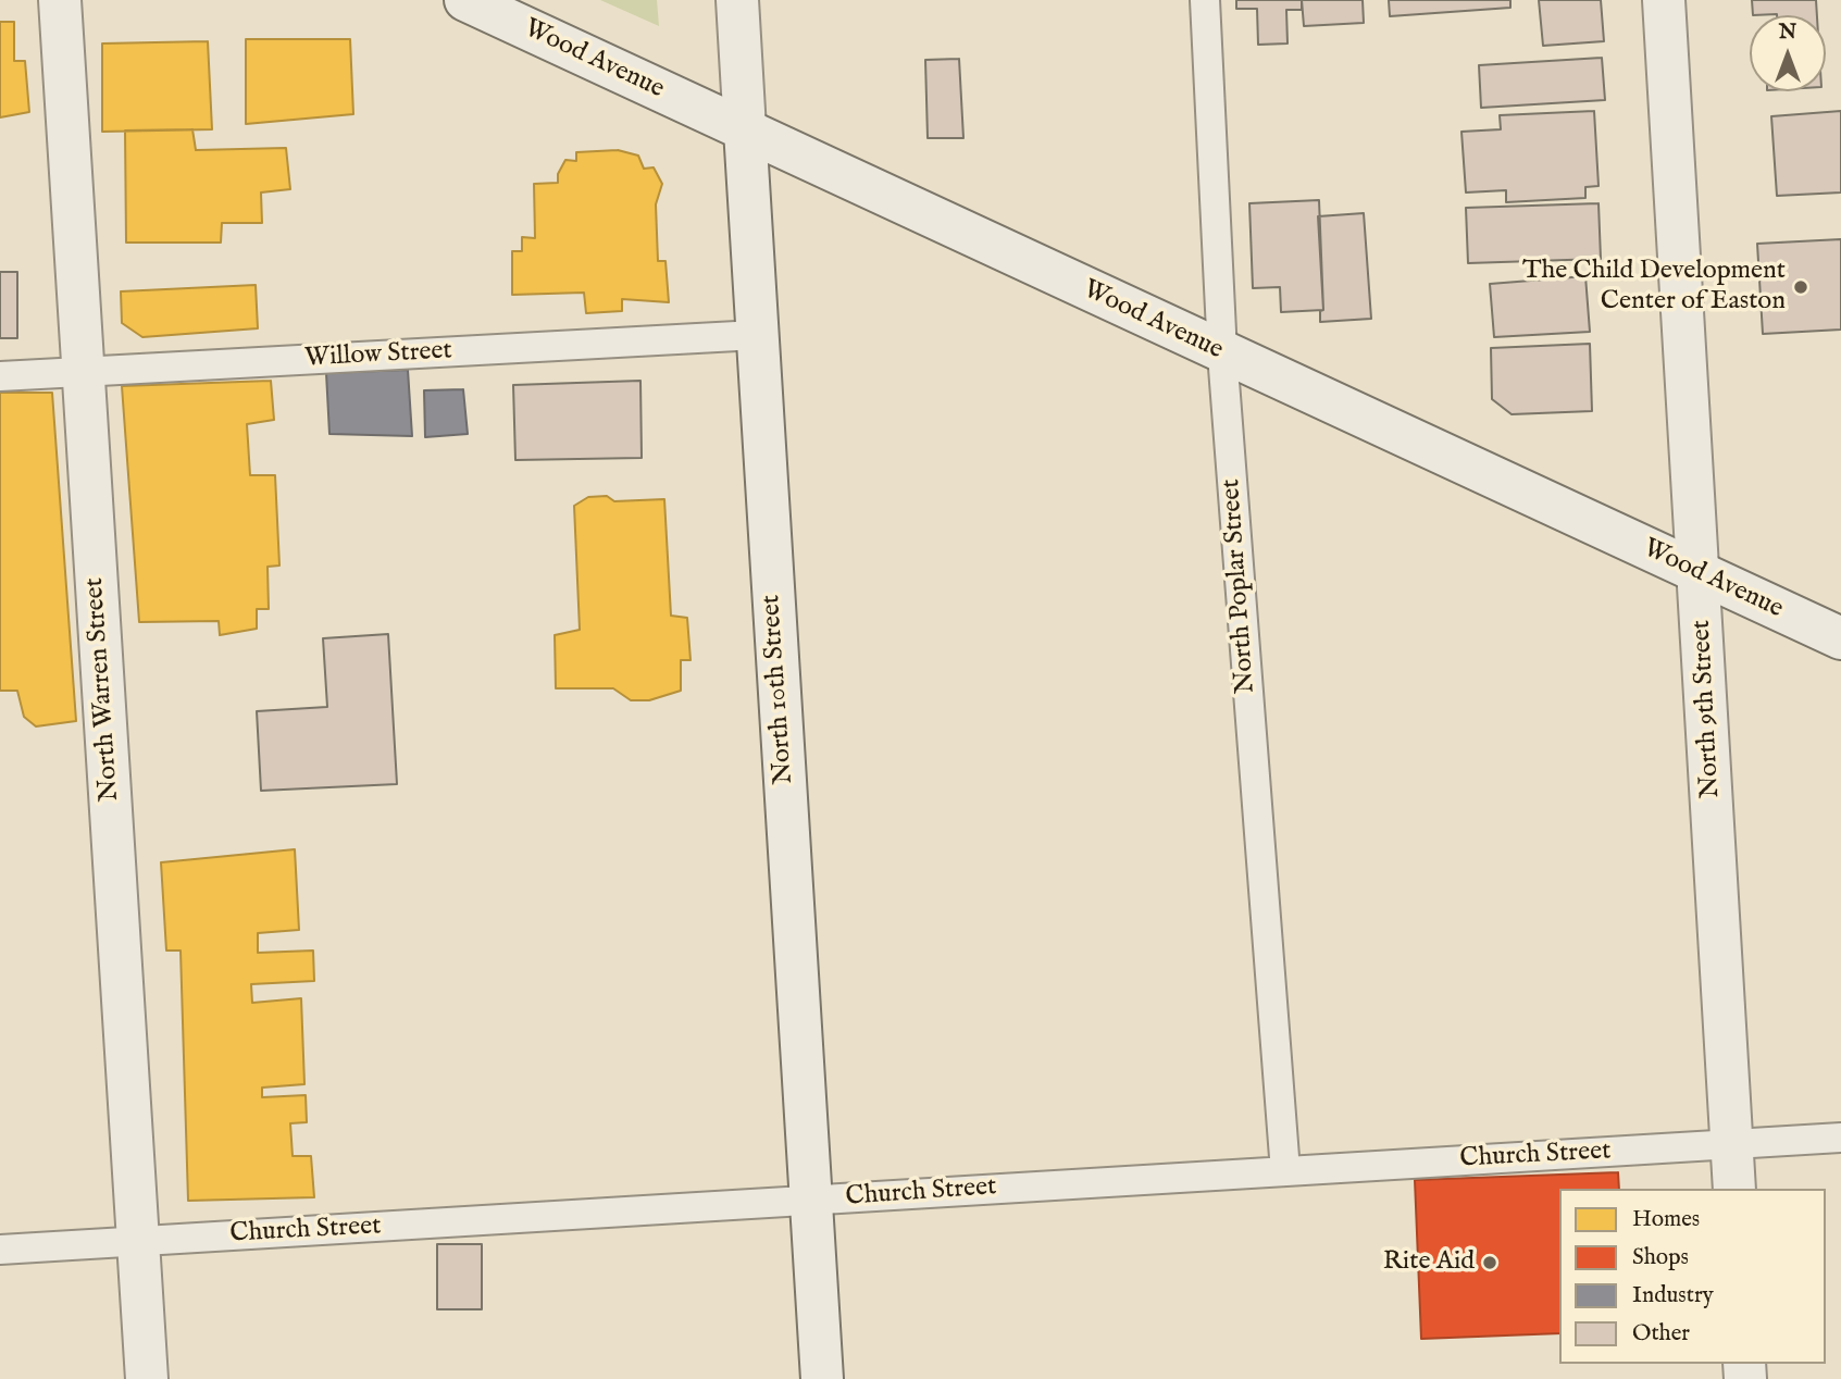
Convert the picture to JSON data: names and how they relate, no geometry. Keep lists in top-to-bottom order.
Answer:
{
  "streets": {
    "street": [
      "Wood Avenue",
      "North Warren Street",
      "North 10th Street",
      "North 9th Street"
    ],
    "lane": ["Willow Street", "North Poplar Street", "Church Street"]
  },
  "crossings": [
    ["Wood Avenue", "North Poplar Street"],
    ["Wood Avenue", "North 10th Street"],
    ["Wood Avenue", "North 9th Street"],
    ["Willow Street", "North Warren Street"],
    ["Willow Street", "North 10th Street"],
    ["North Poplar Street", "Church Street"],
    ["North Warren Street", "Church Street"],
    ["North 10th Street", "Church Street"],
    ["North 9th Street", "Church Street"]
  ],
  "places": ["The Child Development Center of Easton", "Rite Aid"],
  "legend": [
    "Homes",
    "Shops",
    "Industry",
    "Other"
  ],
  "north": "top"
}
